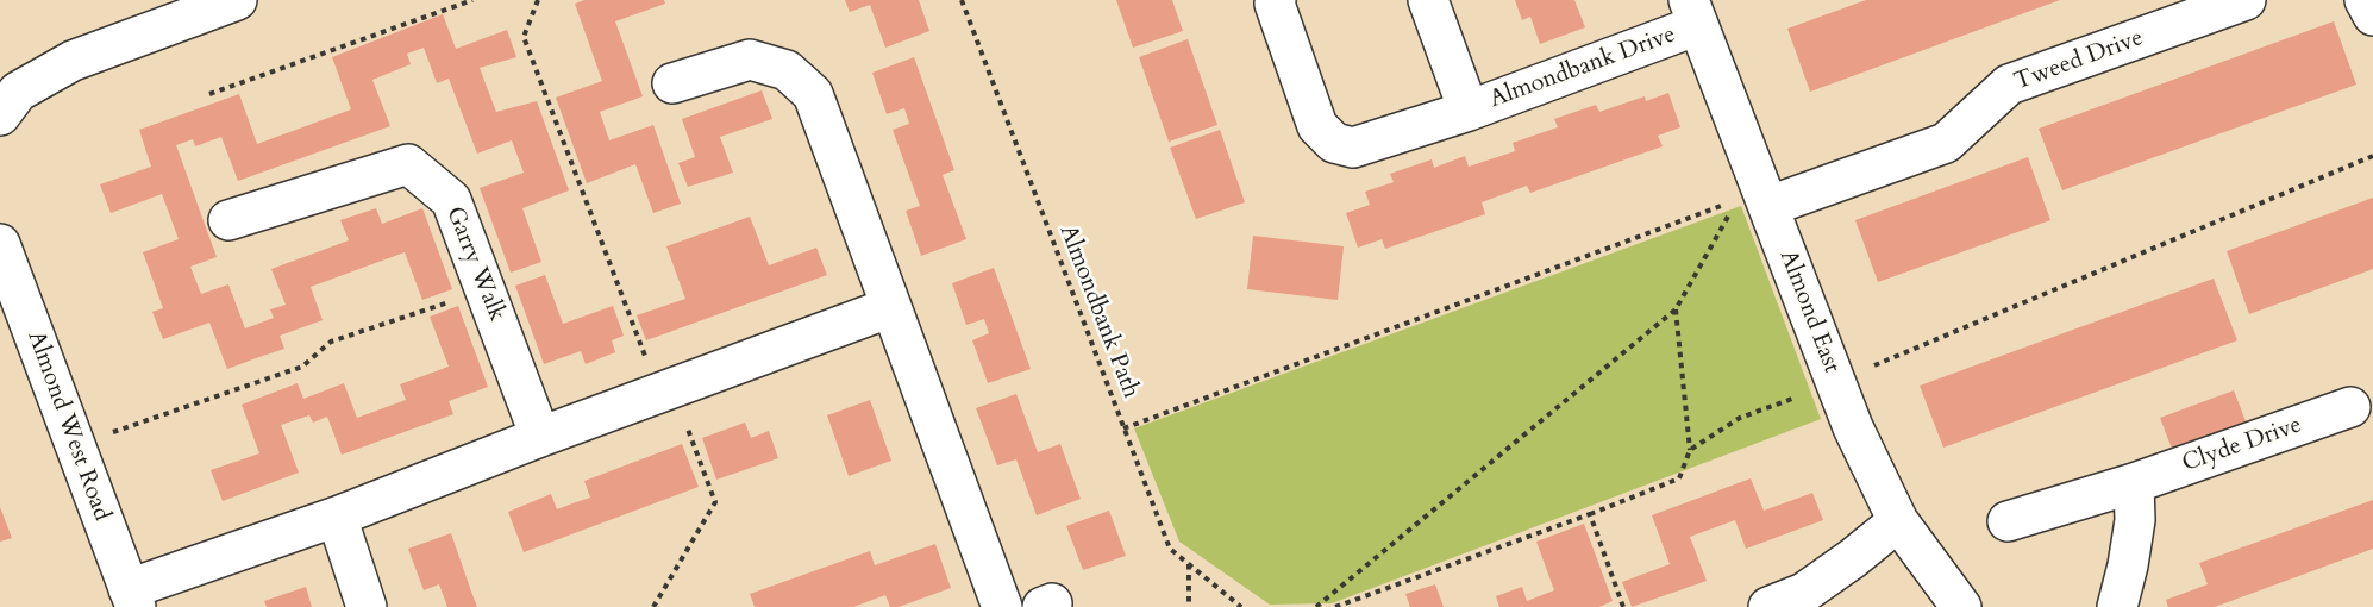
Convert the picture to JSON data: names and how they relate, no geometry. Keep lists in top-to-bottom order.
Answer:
{
  "streets": {
    "street": [
      "Tweed Drive",
      "Almondbank Drive",
      "Garry Walk",
      "Almond East",
      "Almond West Road",
      "Clyde Drive"
    ],
    "path": ["Almondbank Path"]
  },
  "crossings": [
    ["Tweed Drive", "Almond East"],
    ["Almondbank Drive", "Almond East"]
  ]
}
